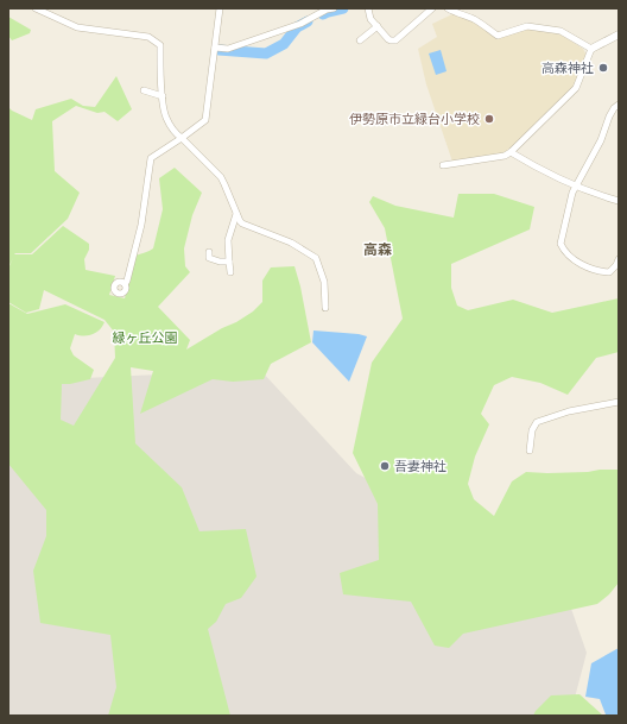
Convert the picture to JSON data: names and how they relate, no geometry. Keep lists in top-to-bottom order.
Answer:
{
  "districts": ["高森"],
  "parks": ["緑ヶ丘公園"],
  "places": ["高森神社", "伊勢原市立緑台小学校", "吾妻神社"]
}
